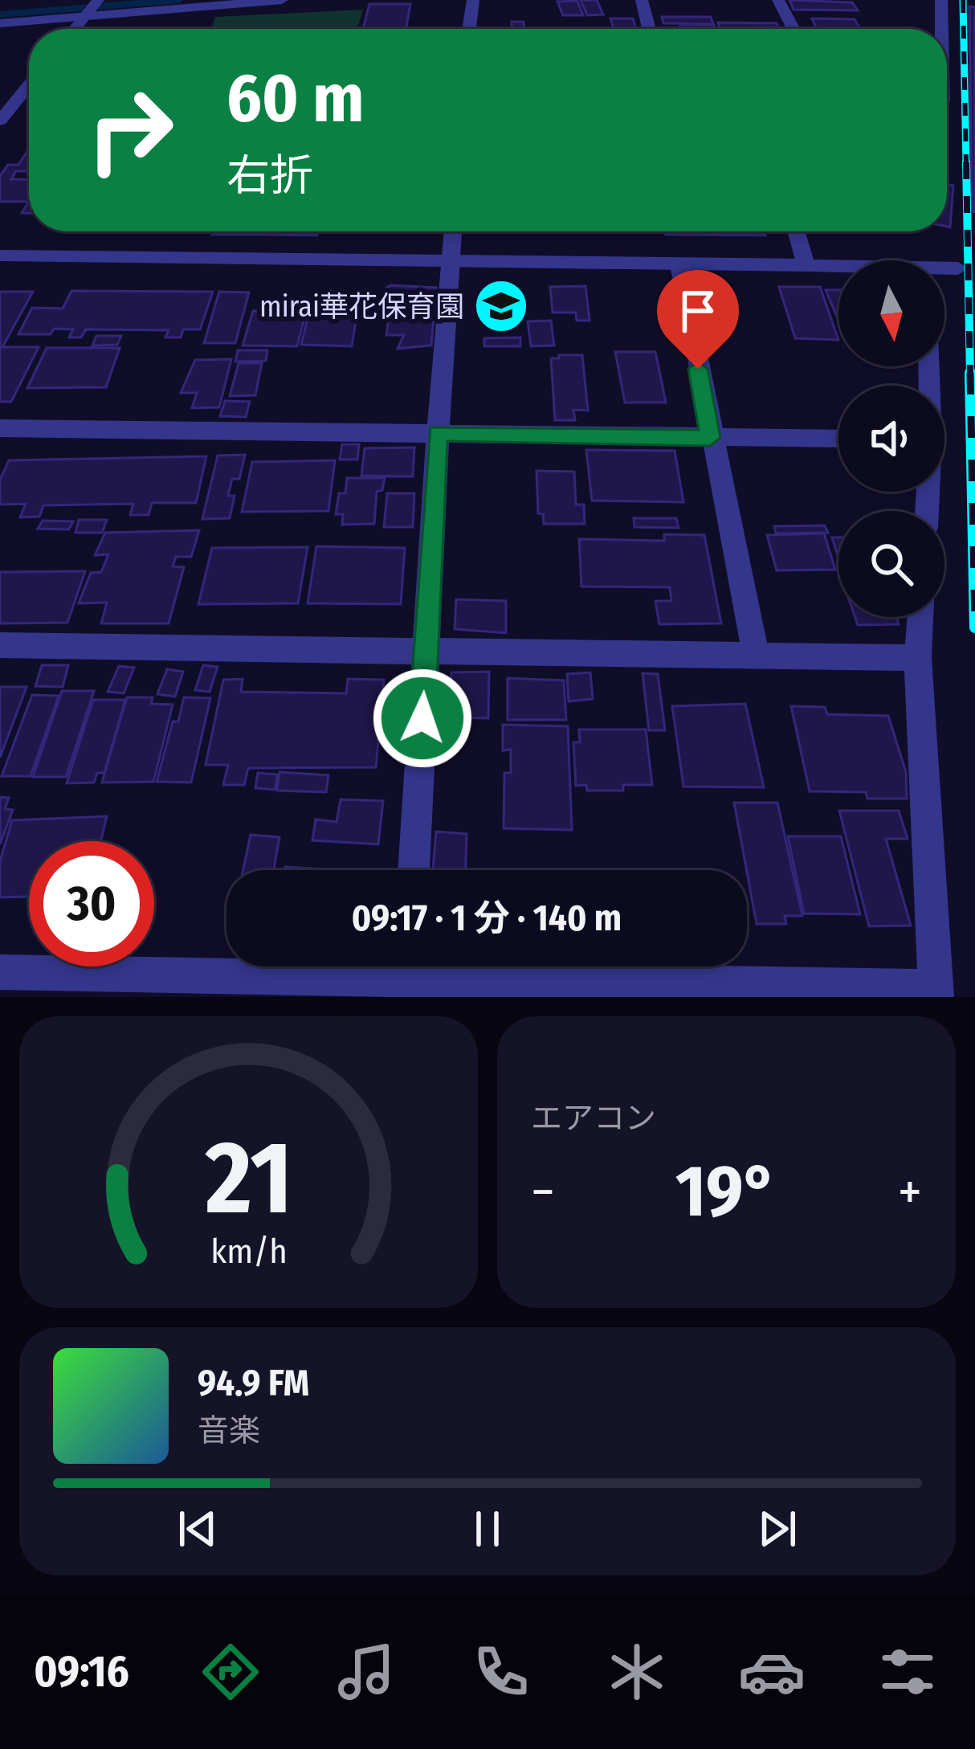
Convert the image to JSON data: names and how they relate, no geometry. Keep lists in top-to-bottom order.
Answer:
{
  "places": {
    "school or university": ["mirai華花保育園"]
  },
  "north": "bottom",
  "page": {
    "turn": ["60 m", "右折"],
    "limit": "30",
    "trip": "09:17 · 1 分 · 140 m",
    "tile": "エアコン",
    "heat": ["−", "19°", "+"],
    "song": ["94.9 FM", "音楽"],
    "tabs": "09:16",
    "gauge": ["21", "km/h"]
  }
}
